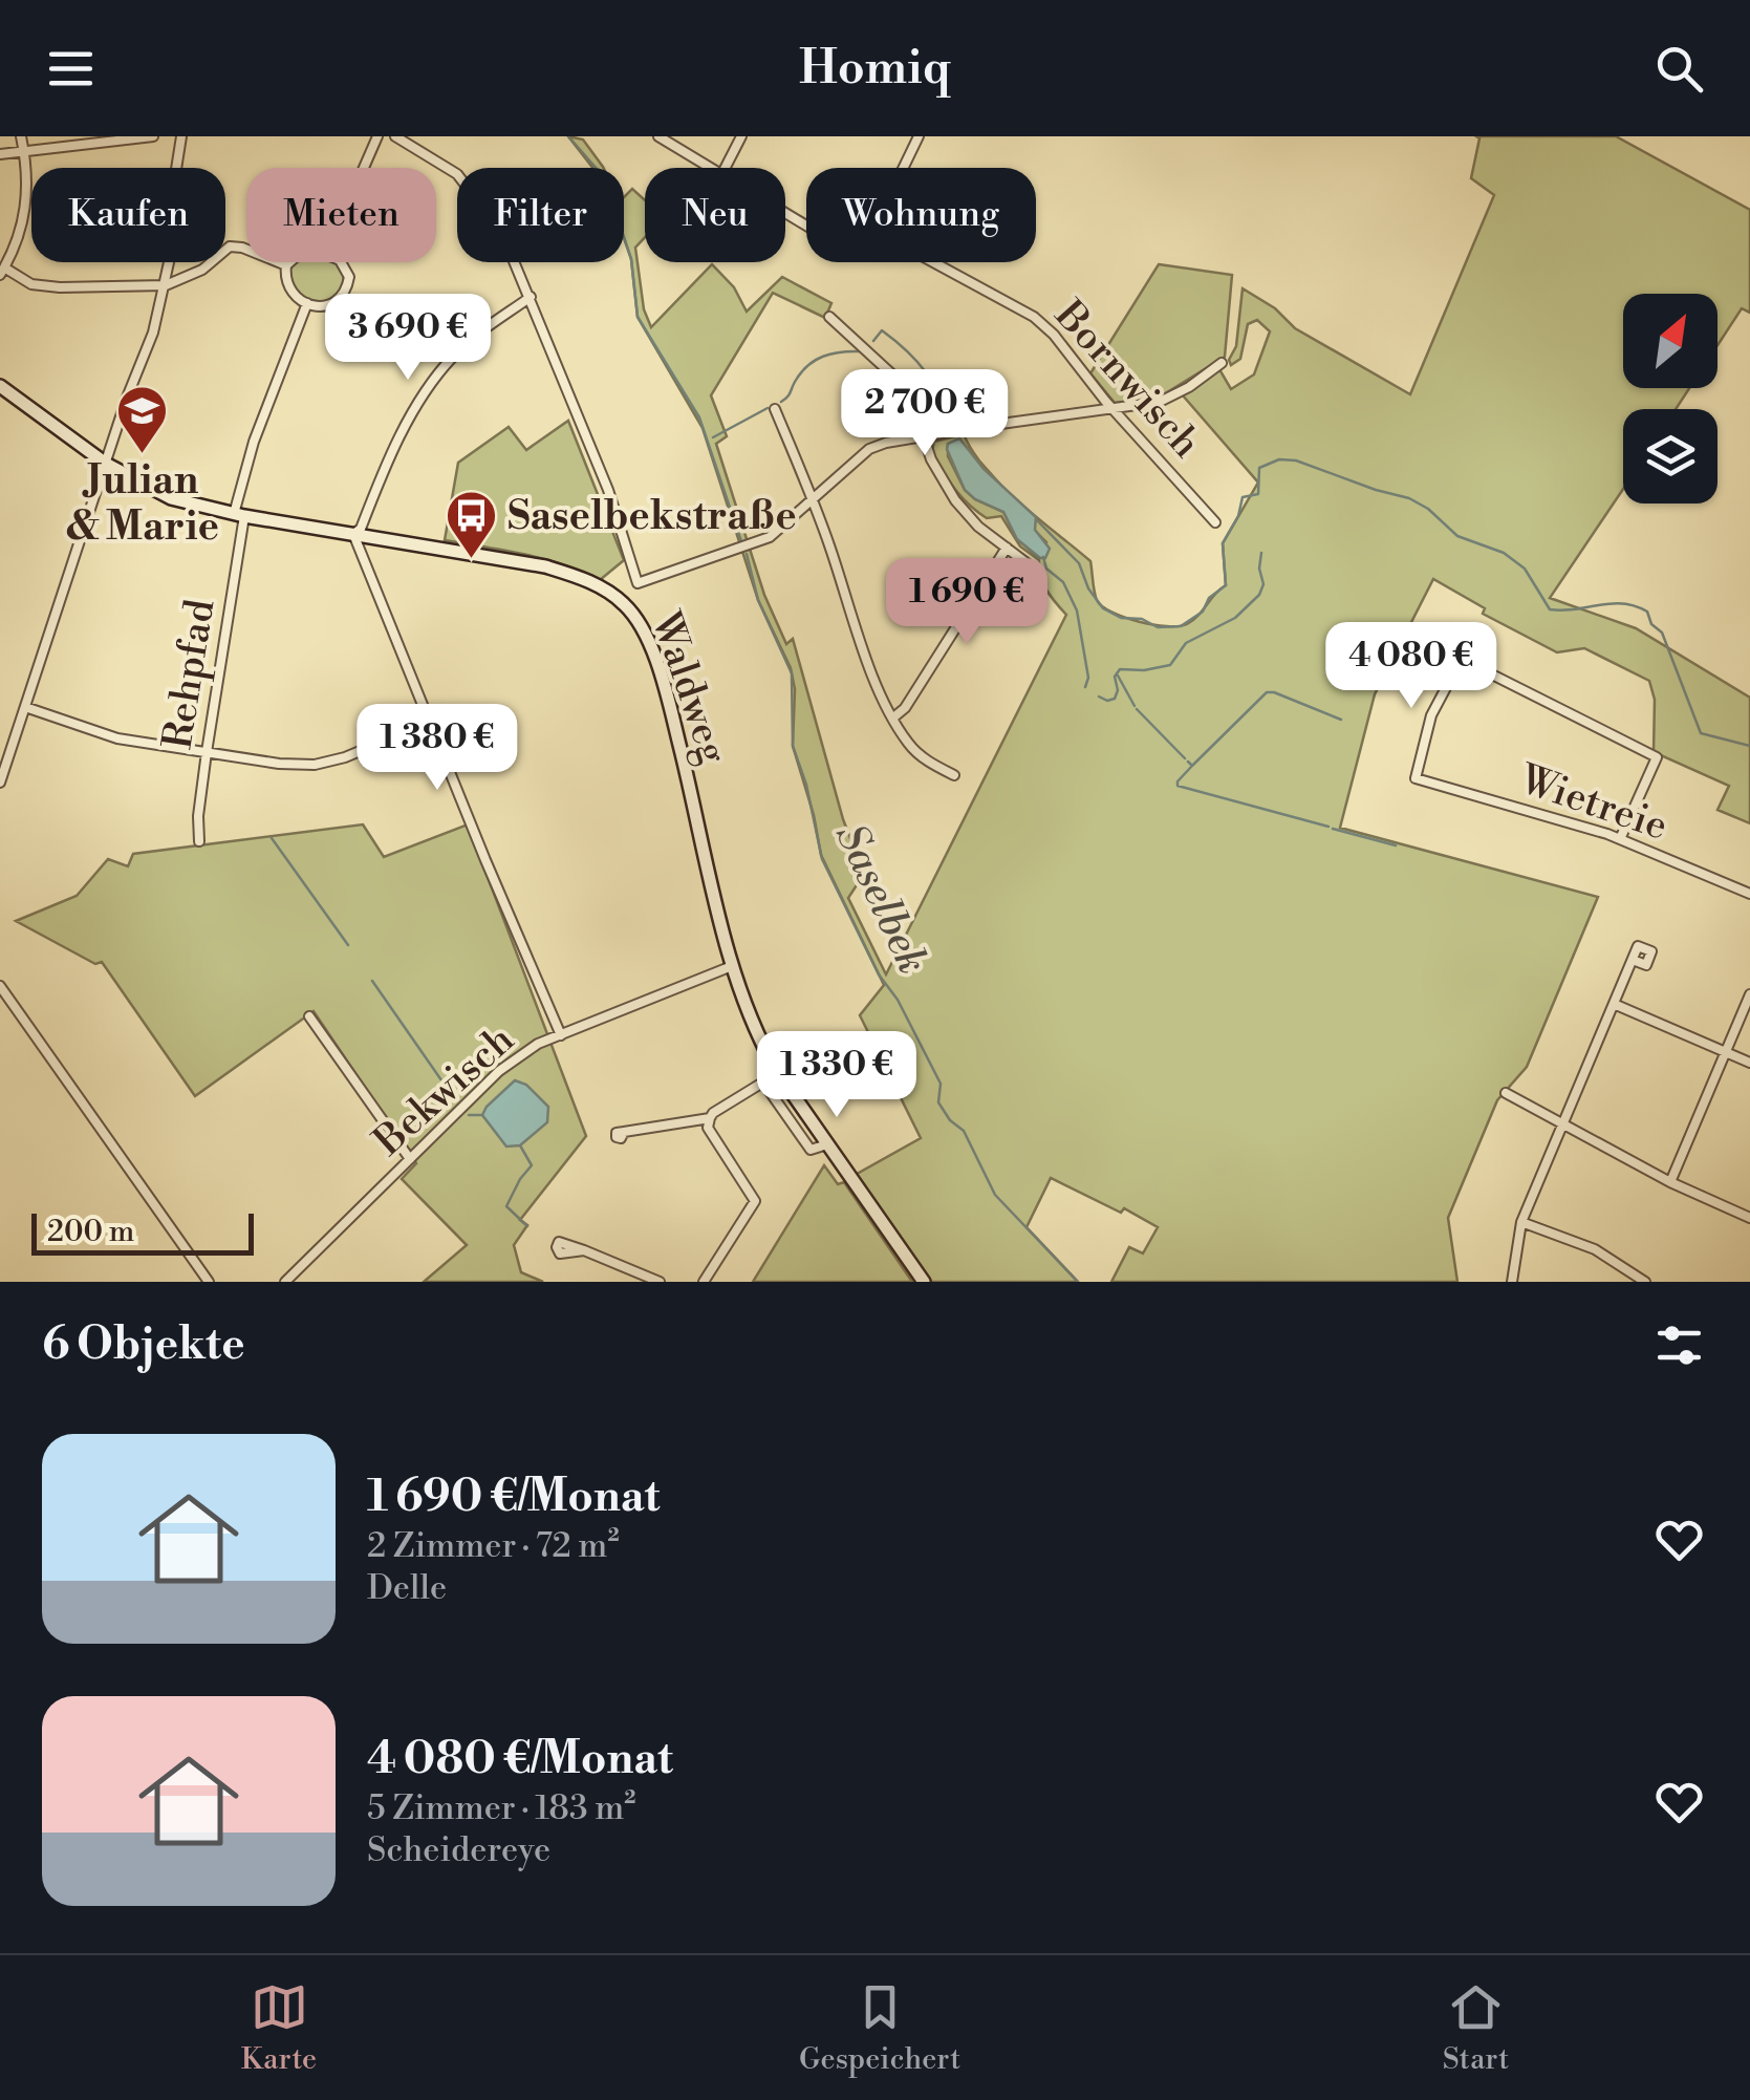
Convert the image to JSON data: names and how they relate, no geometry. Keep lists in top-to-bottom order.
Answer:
{
  "streets": {
    "main road": ["Waldweg"],
    "street": [
      "Bornwisch",
      "Rehpfad",
      "Wietreie",
      "Bekwisch"
    ]
  },
  "crossings": [
    ["Rehpfad", "Waldweg"],
    ["Waldweg", "Bekwisch"]
  ],
  "water": ["Saselbek"],
  "places": {
    "school or university": ["Julian & Marie"],
    "bus stop": ["Saselbekstraße"]
  },
  "scale_bar": "200 m",
  "north": "top right",
  "page": {
    "header": "Homiq",
    "chip": [
      "Kaufen",
      "Mieten",
      "Filter",
      "Neu",
      "Wohnung"
    ],
    "price": [
      "3 690 €",
      "2 700 €",
      "1 690 €",
      "4 080 €",
      "1 380 €",
      "1 330 €"
    ],
    "scale": "200 m",
    "heading": "6 Objekte",
    "list": [
      {
        "name": "1 690 €/Monat",
        "note": "2 Zimmer · 72 m² · Delle"
      },
      {
        "name": "4 080 €/Monat",
        "note": "5 Zimmer · 183 m² · Scheidereye"
      }
    ],
    "tabs": ["Karte", "Gespeichert", "Start"]
  }
}
